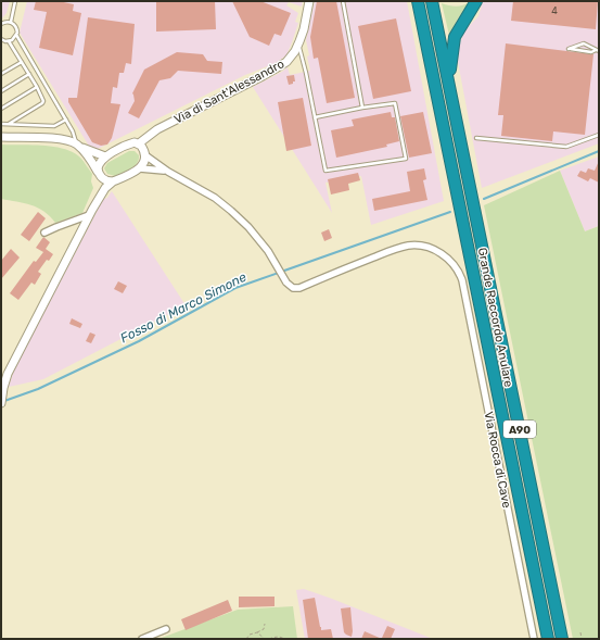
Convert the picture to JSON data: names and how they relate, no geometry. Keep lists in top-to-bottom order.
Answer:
{
  "streets": {
    "highway": ["Grande Raccordo Anulare", "A90"],
    "street": ["Via di Sant'Alessandro", "Via Rocca di Cave"]
  },
  "water": ["Fosso di Marco Simone"],
  "house_numbers": ["4"]
}
